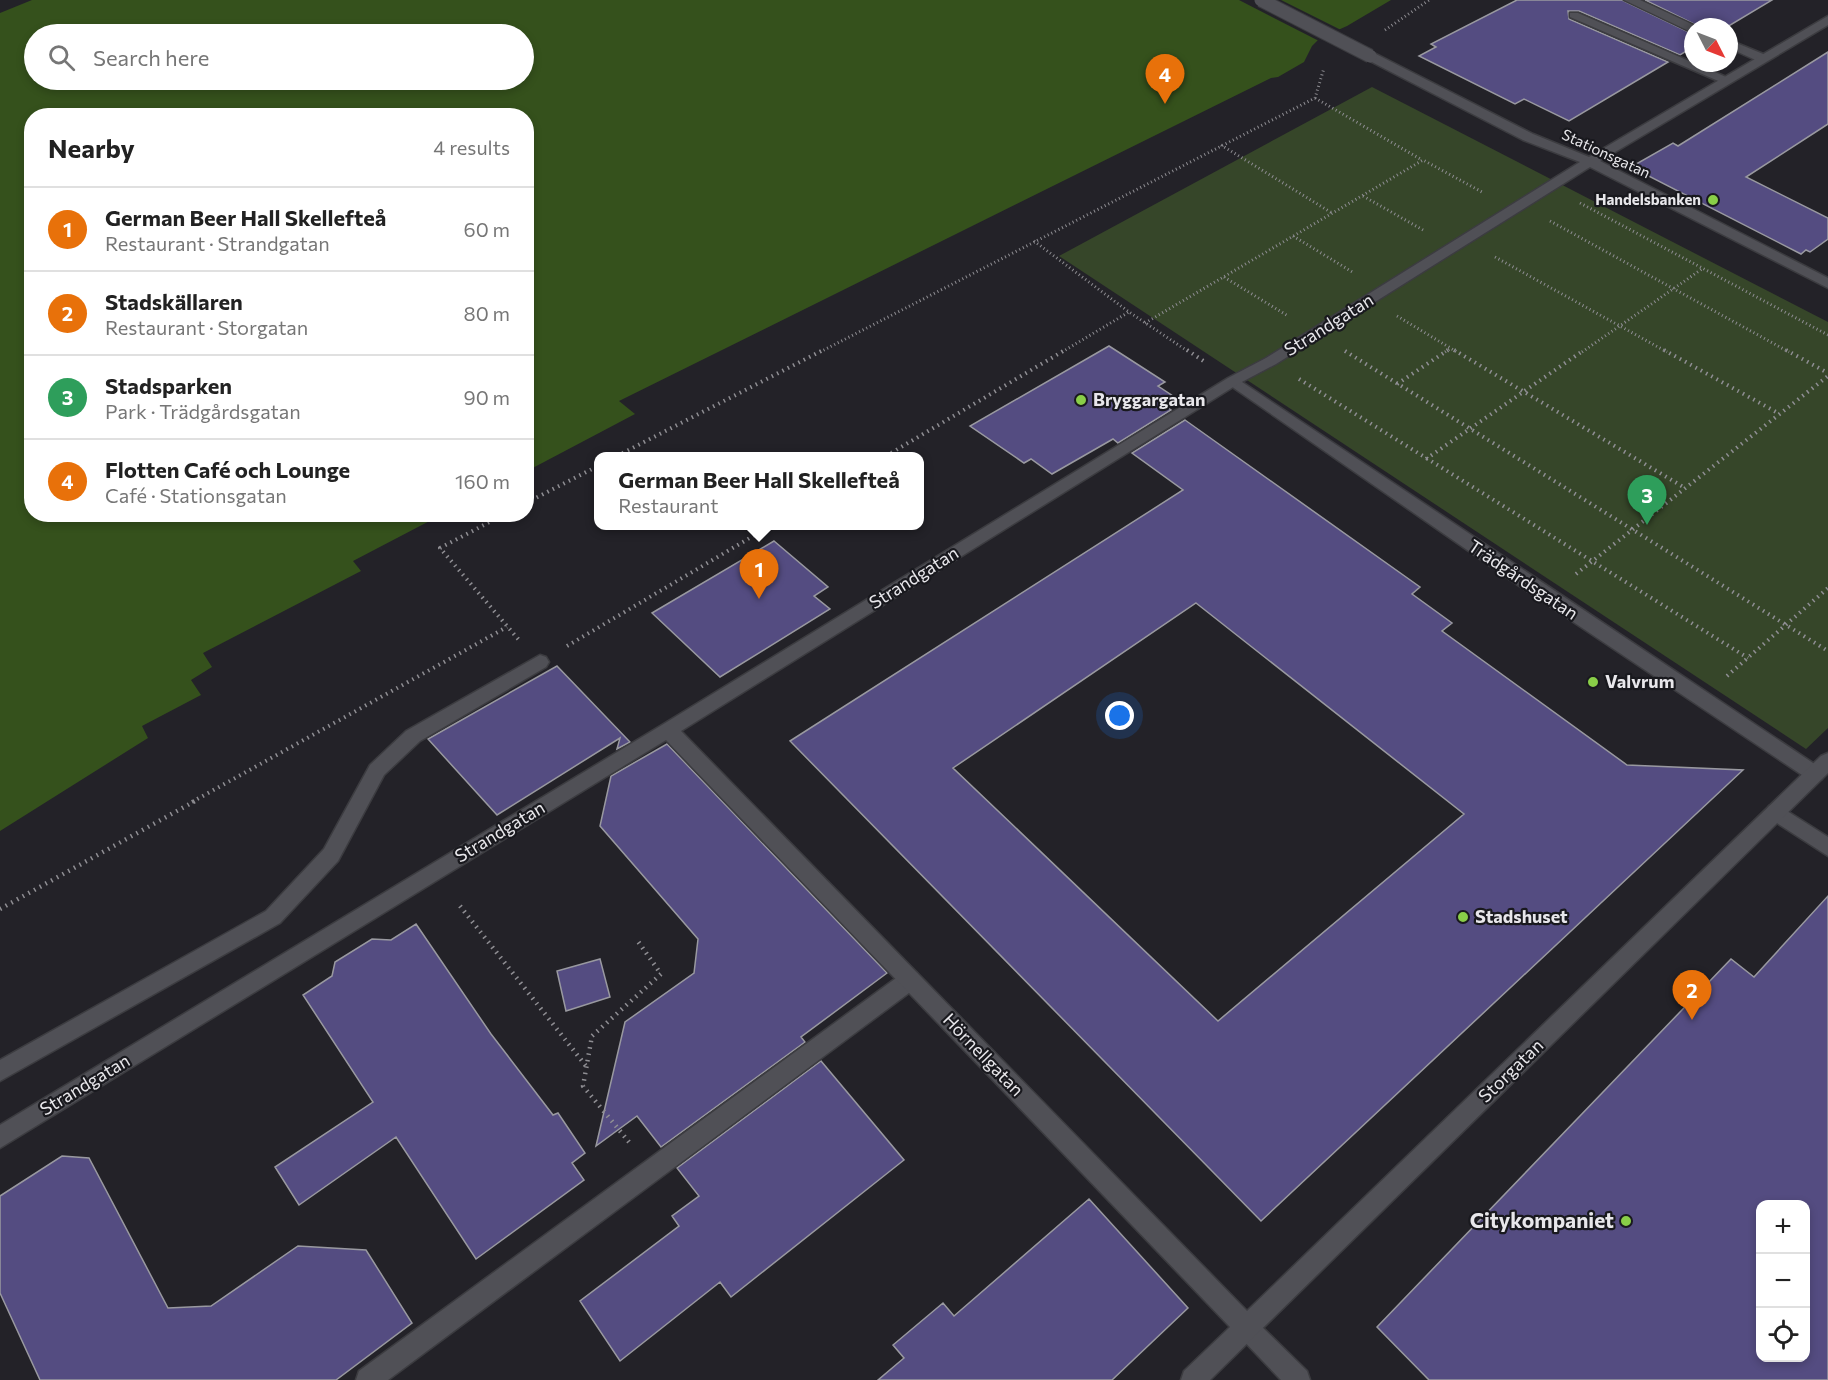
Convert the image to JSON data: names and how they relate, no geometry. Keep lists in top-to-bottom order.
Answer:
{
  "streets": {
    "street": [
      "Stationsgatan",
      "Strandgatan",
      "Trädgårdsgatan",
      "Hörnellgatan",
      "Storgatan"
    ]
  },
  "crossings": [
    ["Stationsgatan", "Strandgatan"],
    ["Strandgatan", "Trädgårdsgatan"],
    ["Strandgatan", "Hörnellgatan"],
    ["Trädgårdsgatan", "Storgatan"],
    ["Hörnellgatan", "Storgatan"]
  ],
  "places": [
    "Handelsbanken",
    "Bryggargatan",
    "Valvrum",
    "Stadshuset",
    "Citykompaniet"
  ],
  "north": "bottom right",
  "page": {
    "search": "Search here",
    "pins": [
      "4",
      "3",
      "1",
      "2"
    ],
    "heading": ["Nearby", "4 results"],
    "list": [
      {
        "mark": "1",
        "name": "German Beer Hall Skellefteå",
        "note": "Restaurant · Strandgatan",
        "value": "60 m"
      },
      {
        "mark": "2",
        "name": "Stadskällaren",
        "note": "Restaurant · Storgatan",
        "value": "80 m"
      },
      {
        "mark": "3",
        "name": "Stadsparken",
        "note": "Park · Trädgårdsgatan",
        "value": "90 m"
      },
      {
        "mark": "4",
        "name": "Flotten Café och Lounge",
        "note": "Café · Stationsgatan",
        "value": "160 m"
      }
    ],
    "popup": ["German Beer Hall Skellefteå", "Restaurant"],
    "map_buttons": ["+", "−"]
  }
}
